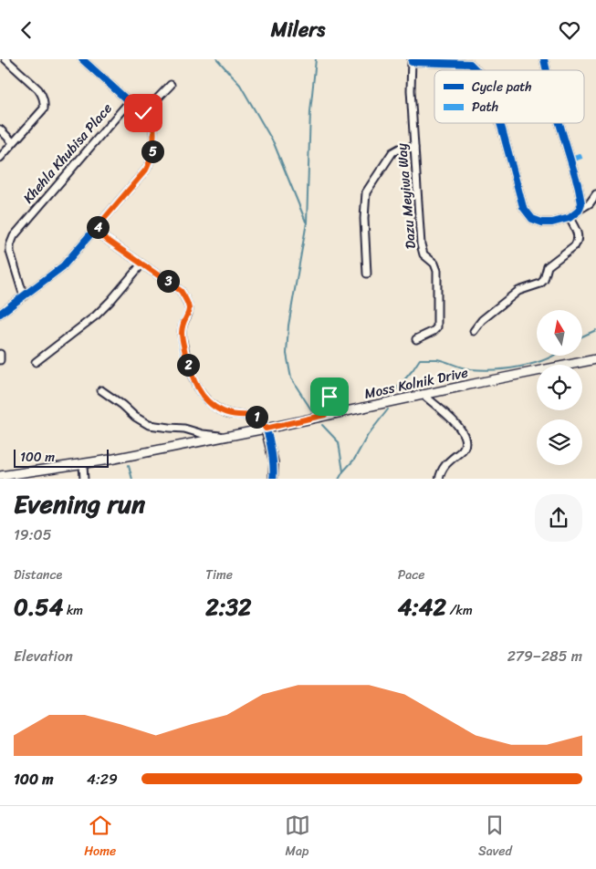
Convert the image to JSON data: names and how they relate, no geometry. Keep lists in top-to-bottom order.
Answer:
{
  "streets": {
    "main road": ["Moss Kolnik Drive"],
    "street": ["Khehla Khubisa Place", "Dazu Meyiwa Way"]
  },
  "legend": ["Cycle path", "Path"],
  "scale_bar": "100 m",
  "north": "top",
  "page": {
    "header": "Milers",
    "pins": [
      "5",
      "4",
      "3",
      "2",
      "1"
    ],
    "scale": "100 m",
    "heading": ["Evening run", "19:05"],
    "stats": [
      ["Distance", "0.54 km"],
      ["Time", "2:32"],
      ["Pace", "4:42 /km"]
    ],
    "chart": ["Elevation", "279–285 m"],
    "list": [
      {
        "name": "100 m",
        "note": "4:29"
      }
    ],
    "tabs": ["Home", "Map", "Saved"]
  }
}
